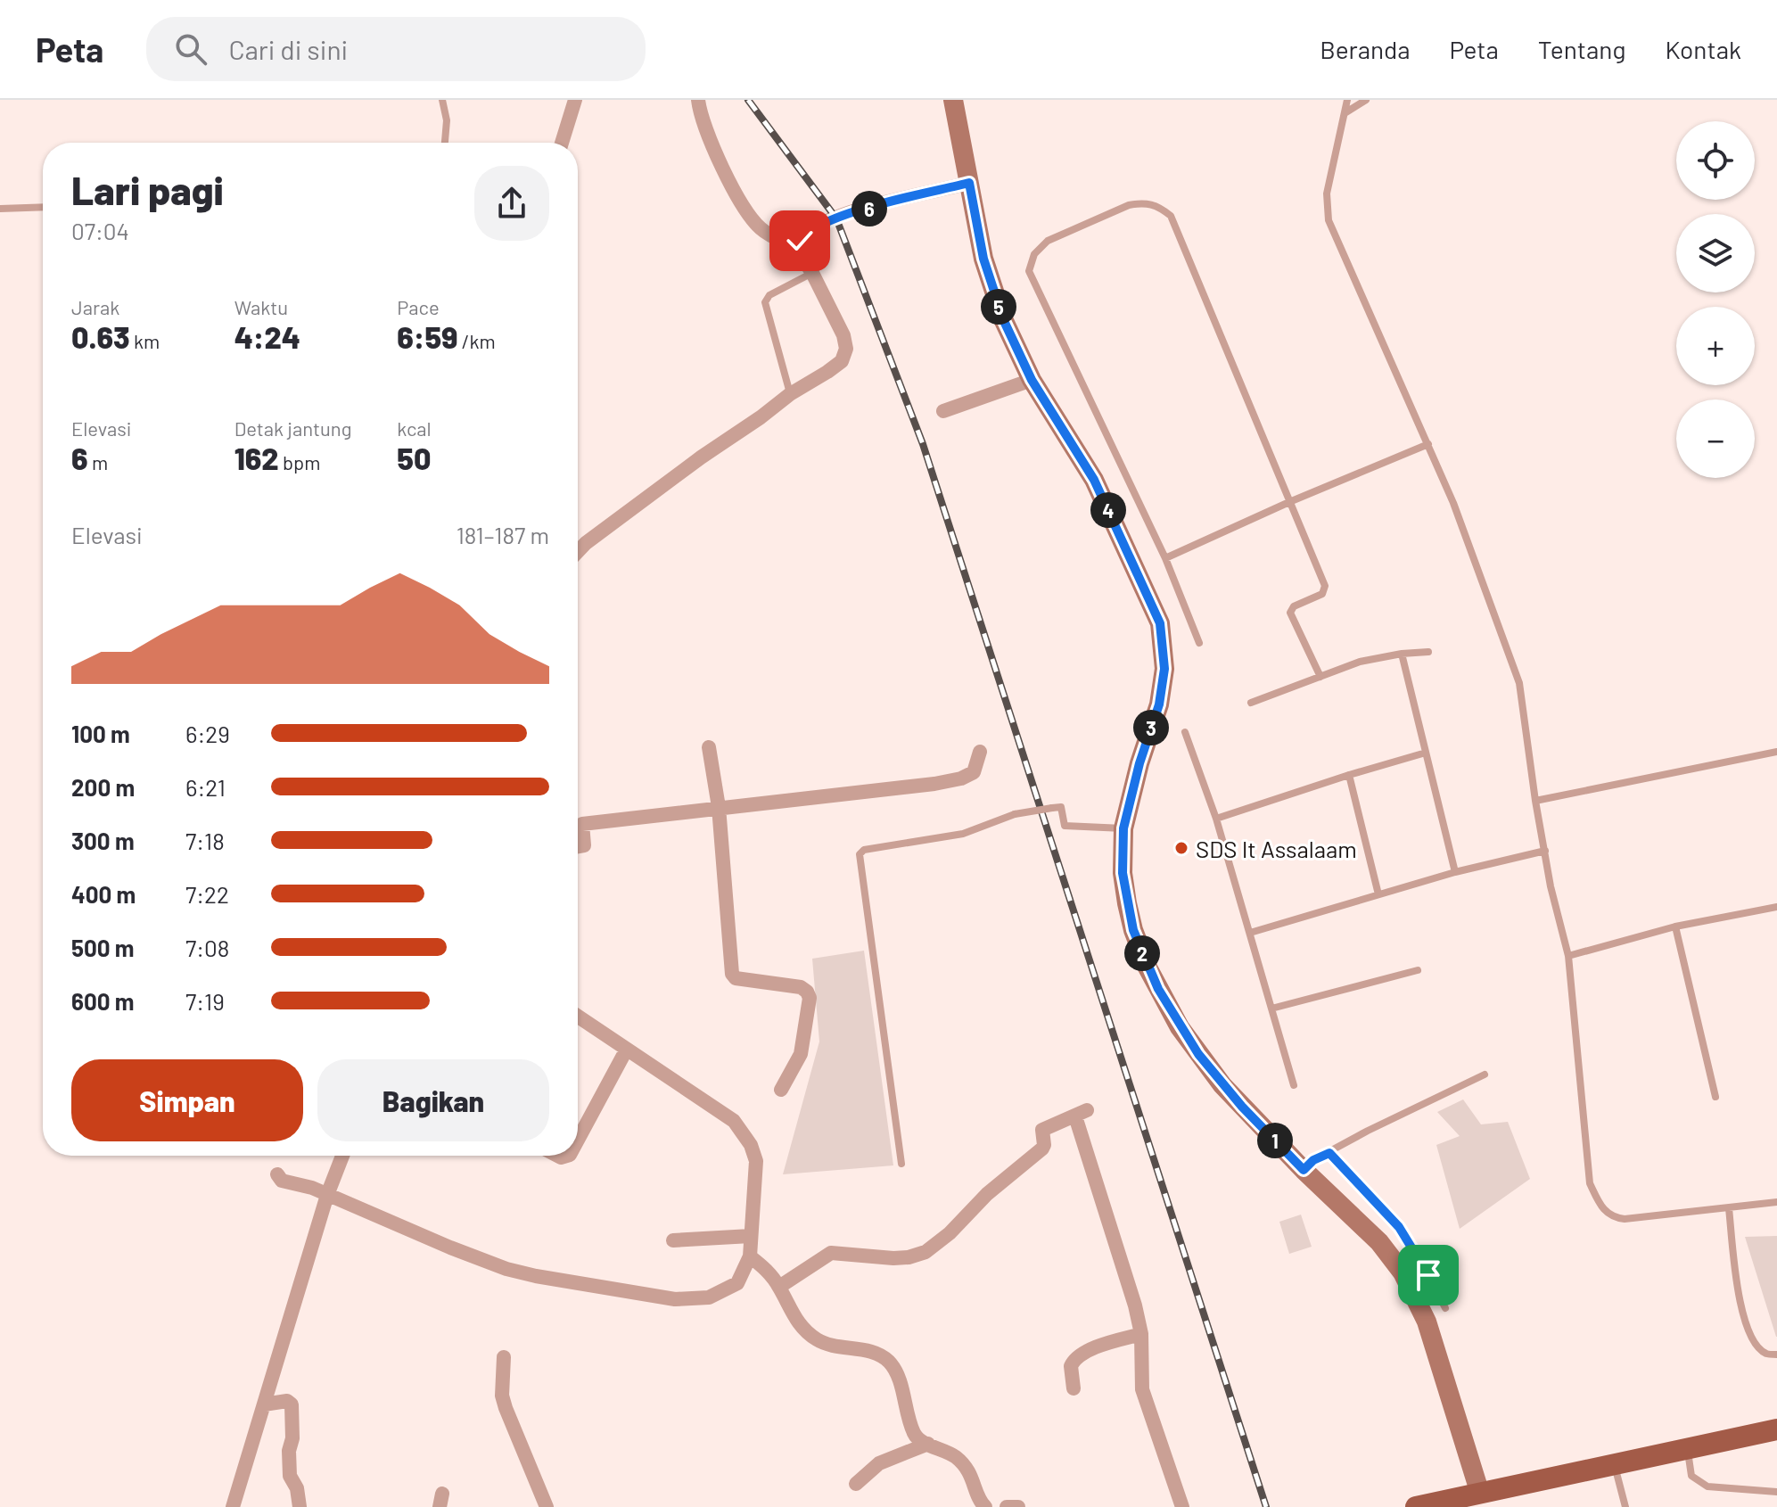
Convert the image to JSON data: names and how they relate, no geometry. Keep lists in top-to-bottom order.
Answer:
{
  "places": ["SDS It Assalaam"],
  "page": {
    "header": "Peta",
    "search": "Cari di sini",
    "nav": [
      "Beranda",
      "Peta",
      "Tentang",
      "Kontak"
    ],
    "map_buttons": ["+", "−"],
    "heading": ["Lari pagi", "07:04"],
    "pins": [
      "6",
      "5",
      "4",
      "3",
      "2",
      "1"
    ],
    "stats": [
      ["Jarak", "0.63 km"],
      ["Waktu", "4:24"],
      ["Pace", "6:59 /km"],
      ["Elevasi", "6 m"],
      ["Detak jantung", "162 bpm"],
      ["kcal", "50"]
    ],
    "chart": ["Elevasi", "181–187 m"],
    "list": [
      {
        "name": "100 m",
        "note": "6:29"
      },
      {
        "name": "200 m",
        "note": "6:21"
      },
      {
        "name": "300 m",
        "note": "7:18"
      },
      {
        "name": "400 m",
        "note": "7:22"
      },
      {
        "name": "500 m",
        "note": "7:08"
      },
      {
        "name": "600 m",
        "note": "7:19"
      }
    ],
    "buttons": ["Simpan", "Bagikan"]
  }
}
